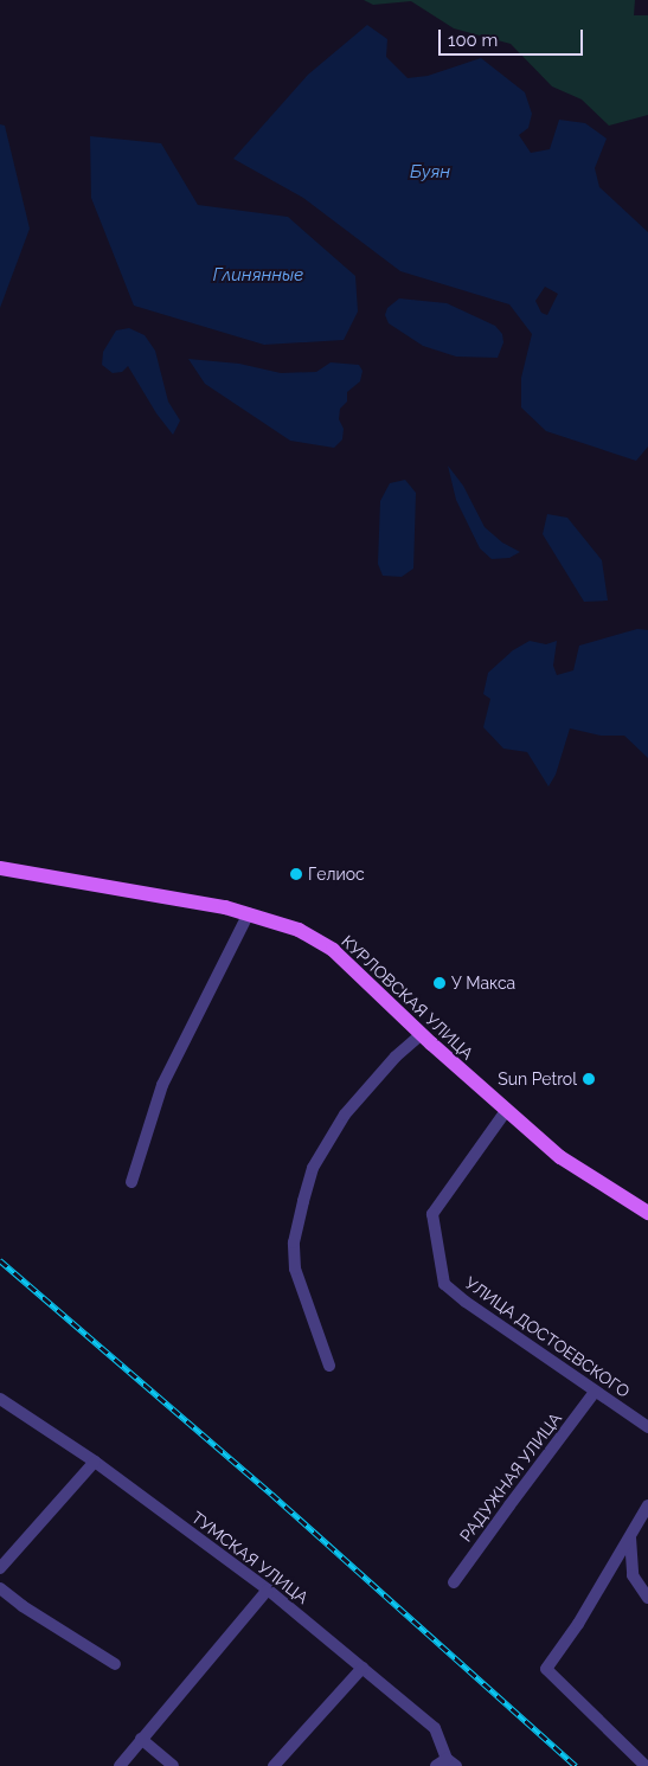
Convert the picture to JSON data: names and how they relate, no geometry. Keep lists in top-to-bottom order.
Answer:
{
  "streets": {
    "main road": ["КУРЛОВСКАЯ УЛИЦА"],
    "street": ["УЛИЦА ДОСТОЕВСКОГО", "РАДУЖНАЯ УЛИЦА", "ТУМСКАЯ УЛИЦА"]
  },
  "crossings": [
    ["КУРЛОВСКАЯ УЛИЦА", "УЛИЦА ДОСТОЕВСКОГО"],
    ["УЛИЦА ДОСТОЕВСКОГО", "РАДУЖНАЯ УЛИЦА"]
  ],
  "water": ["Буян", "Глинянные"],
  "places": ["Гелиос", "У Макса", "Sun Petrol"],
  "scale_bar": "100 m"
}
